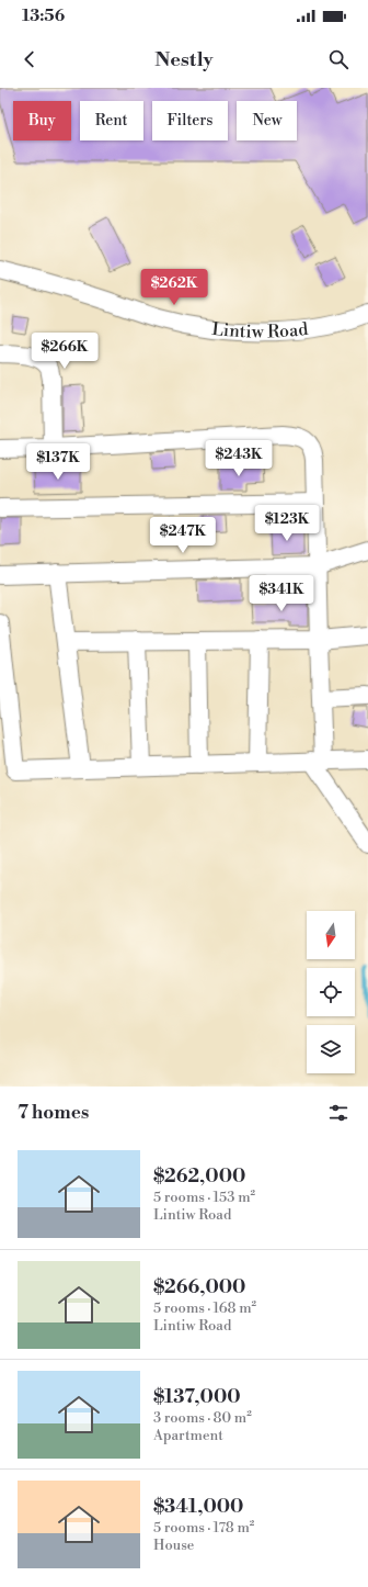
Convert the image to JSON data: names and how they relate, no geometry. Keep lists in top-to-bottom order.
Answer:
{
  "streets": {
    "street": ["Lintiw Road"]
  },
  "north": "bottom",
  "page": {
    "status": "13:56",
    "header": "Nestly",
    "chip": [
      "Buy",
      "Rent",
      "Filters",
      "New"
    ],
    "price": [
      "$262K",
      "$266K",
      "$243K",
      "$137K",
      "$123K",
      "$247K",
      "$341K"
    ],
    "heading": "7 homes",
    "list": [
      {
        "name": "$262,000",
        "note": "5 rooms · 153 m² · Lintiw Road"
      },
      {
        "name": "$266,000",
        "note": "5 rooms · 168 m² · Lintiw Road"
      },
      {
        "name": "$137,000",
        "note": "3 rooms · 80 m² · Apartment"
      },
      {
        "name": "$341,000",
        "note": "5 rooms · 178 m² · House"
      }
    ]
  }
}
